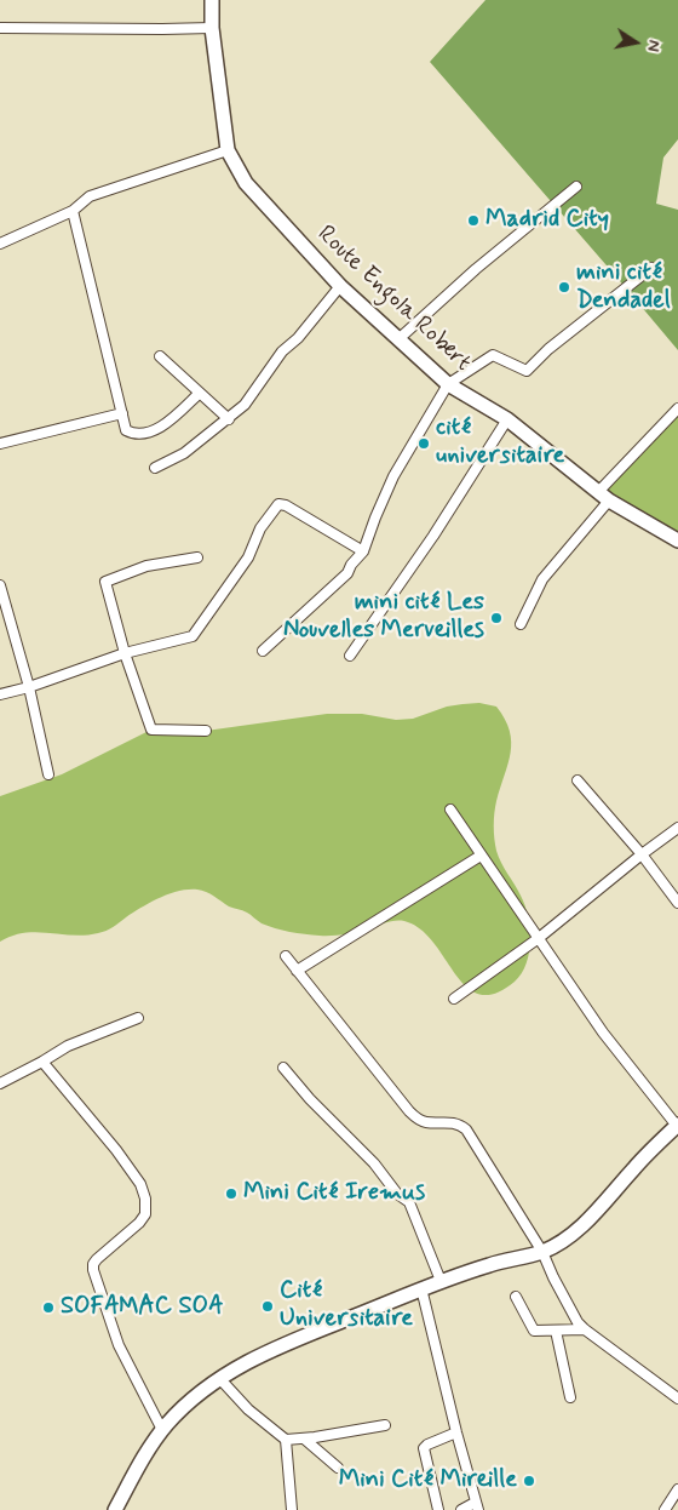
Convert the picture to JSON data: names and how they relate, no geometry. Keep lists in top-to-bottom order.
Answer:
{
  "streets": {
    "street": ["Route Engola Robert"]
  },
  "places": [
    "Madrid City",
    "mini cité Dendadel",
    "cité universitaire",
    "mini cité Les Nouvelles Merveilles",
    "Mini Cité Iremus",
    "Cité Universitaire",
    "SOFAMAC SOA",
    "Mini Cité Mireille"
  ],
  "north": "right"
}
